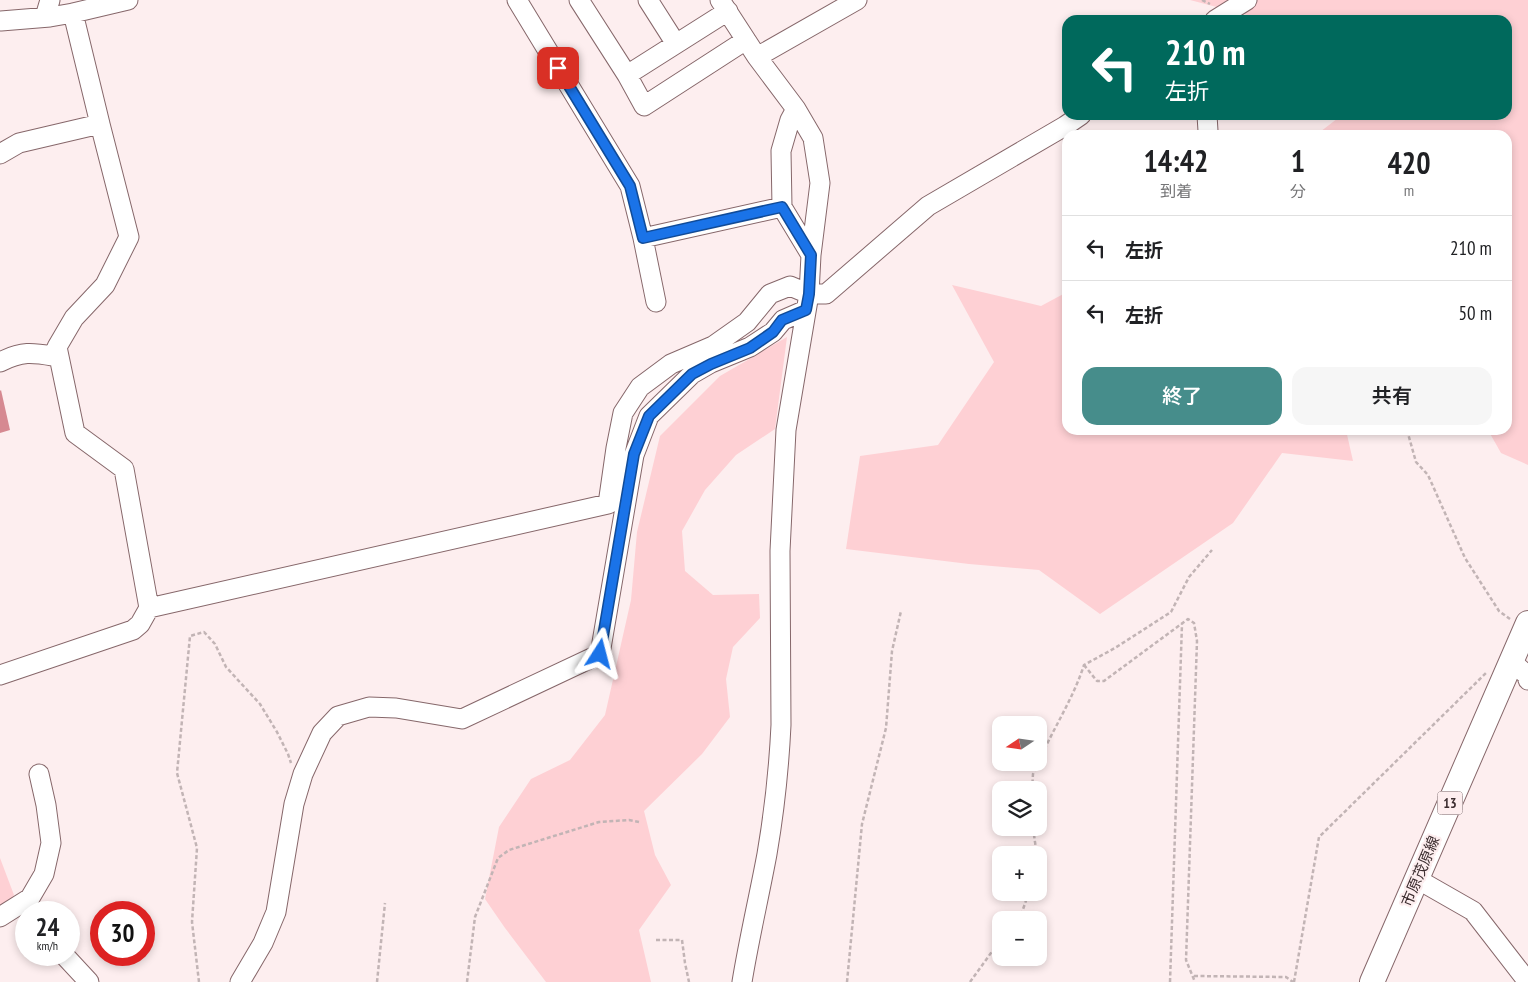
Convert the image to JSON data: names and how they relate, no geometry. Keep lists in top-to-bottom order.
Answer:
{
  "streets": {
    "main road": ["13", "市原茂原線"]
  },
  "north": "left",
  "page": {
    "turn": ["210 m", "左折"],
    "eta": [
      "14:42",
      "到着",
      "1",
      "分",
      "420",
      "m"
    ],
    "list": [
      {
        "name": "左折",
        "value": "210 m"
      },
      {
        "name": "左折",
        "value": "50 m"
      }
    ],
    "buttons": ["終了", "共有"],
    "map_buttons": ["+", "−"],
    "speed": "24 km/h",
    "limit": "30"
  }
}
